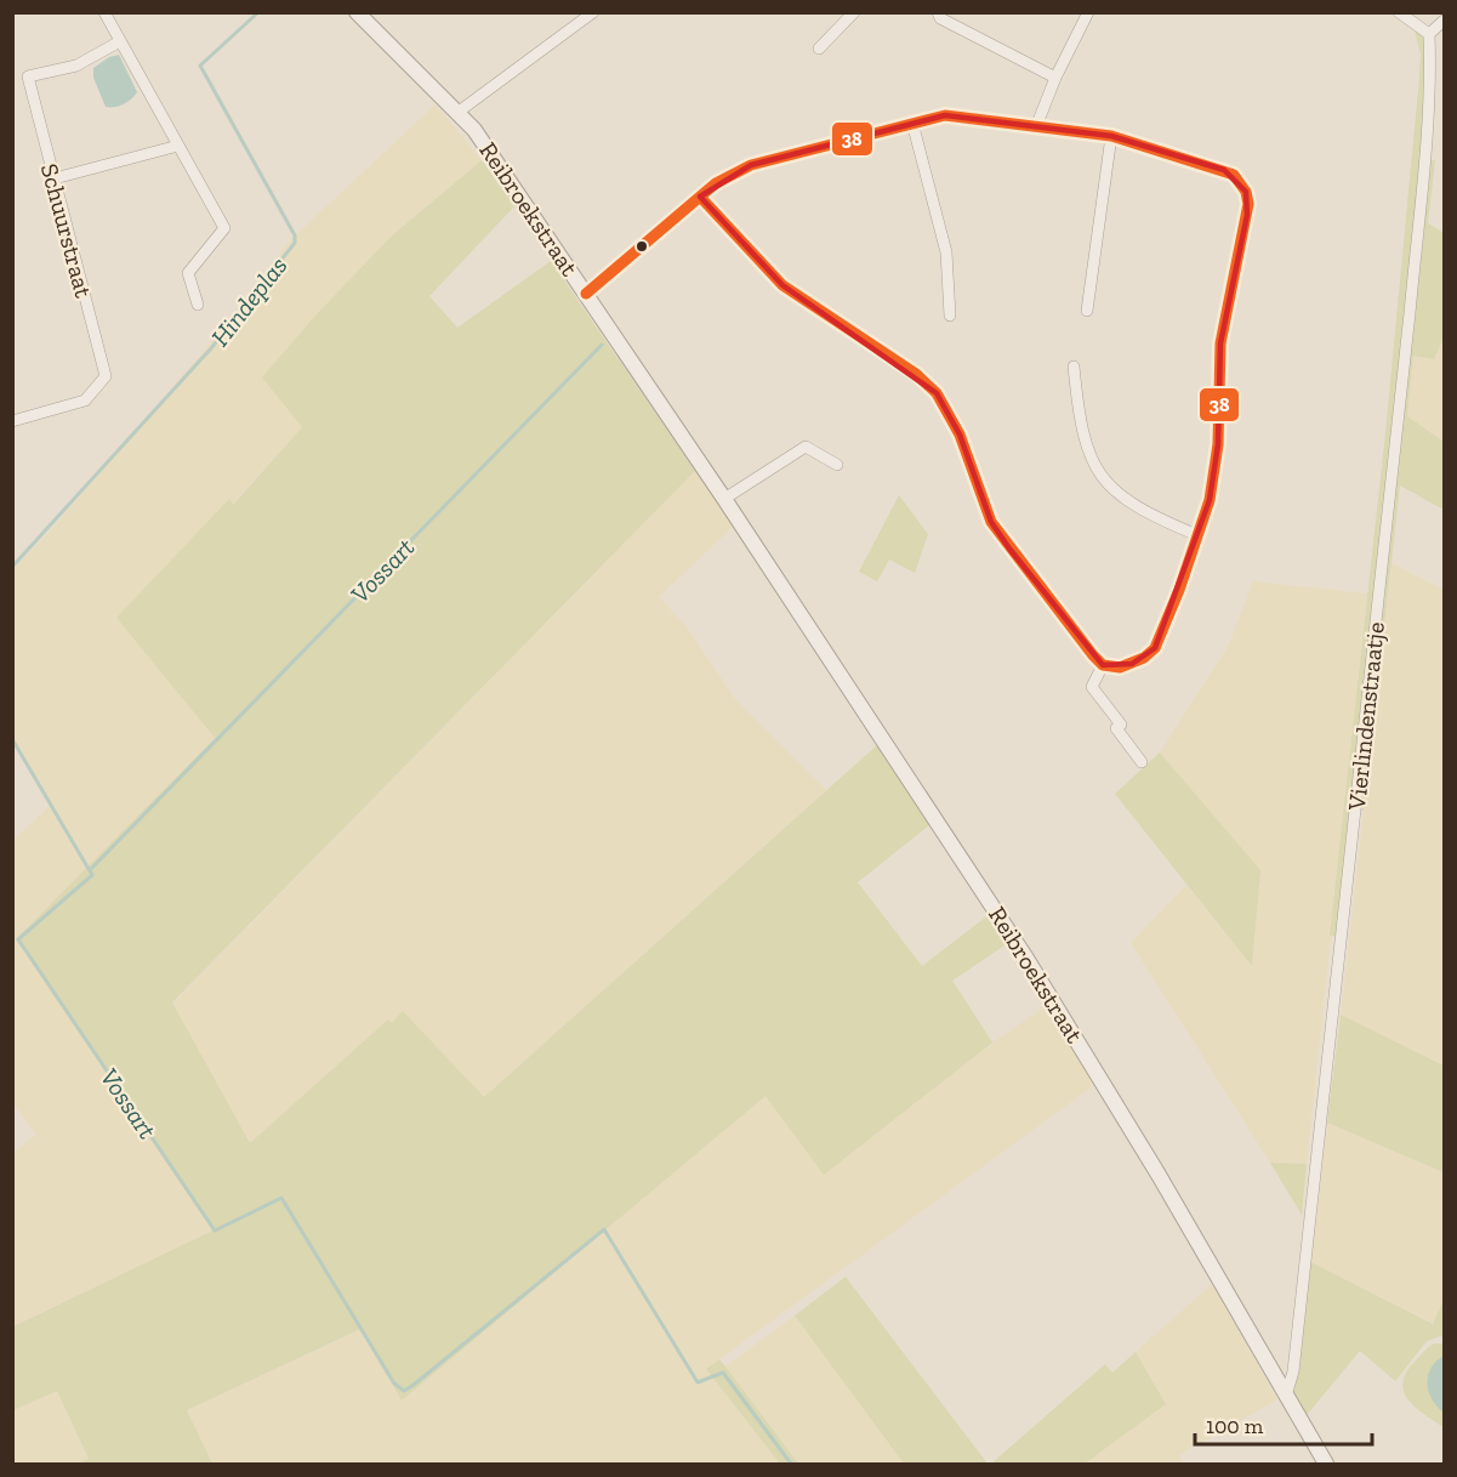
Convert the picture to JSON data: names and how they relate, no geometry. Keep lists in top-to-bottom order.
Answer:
{
  "streets": {
    "street": ["Reibroekstraat", "Schuurstraat", "Vierlindenstraatje"]
  },
  "crossings": [
    ["Reibroekstraat", "Vierlindenstraatje"]
  ],
  "water": ["Hindeplas", "Vossart"],
  "lines": ["transit line 38"],
  "scale_bar": "100 m"
}
